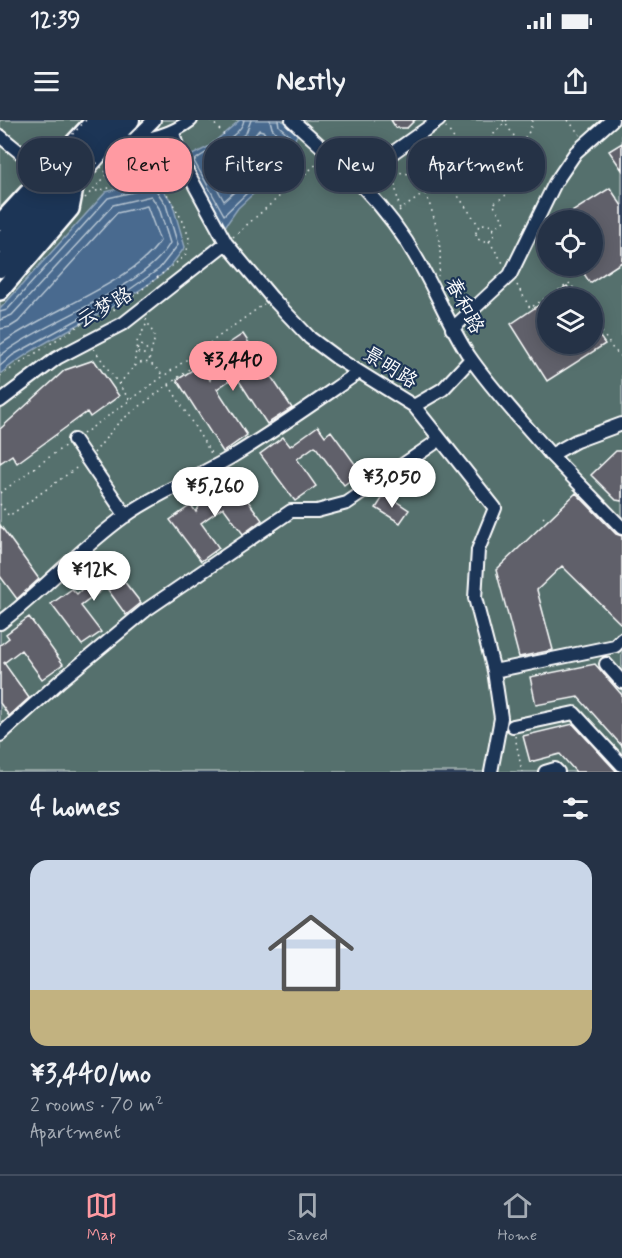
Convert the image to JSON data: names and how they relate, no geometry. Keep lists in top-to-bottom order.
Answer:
{
  "streets": {
    "street": ["春和路", "云梦路", "景明路"]
  },
  "crossings": [
    ["云梦路", "景明路"]
  ],
  "page": {
    "status": "12:39",
    "header": "Nestly",
    "chip": [
      "Buy",
      "Rent",
      "Filters",
      "New",
      "Apartment"
    ],
    "price": [
      "¥3,440",
      "¥3,050",
      "¥5,260",
      "¥12K"
    ],
    "heading": "4 homes",
    "list": [
      {
        "name": "¥3,440/mo",
        "note": "2 rooms · 70 m² · Apartment"
      }
    ],
    "tabs": ["Map", "Saved", "Home"]
  }
}
